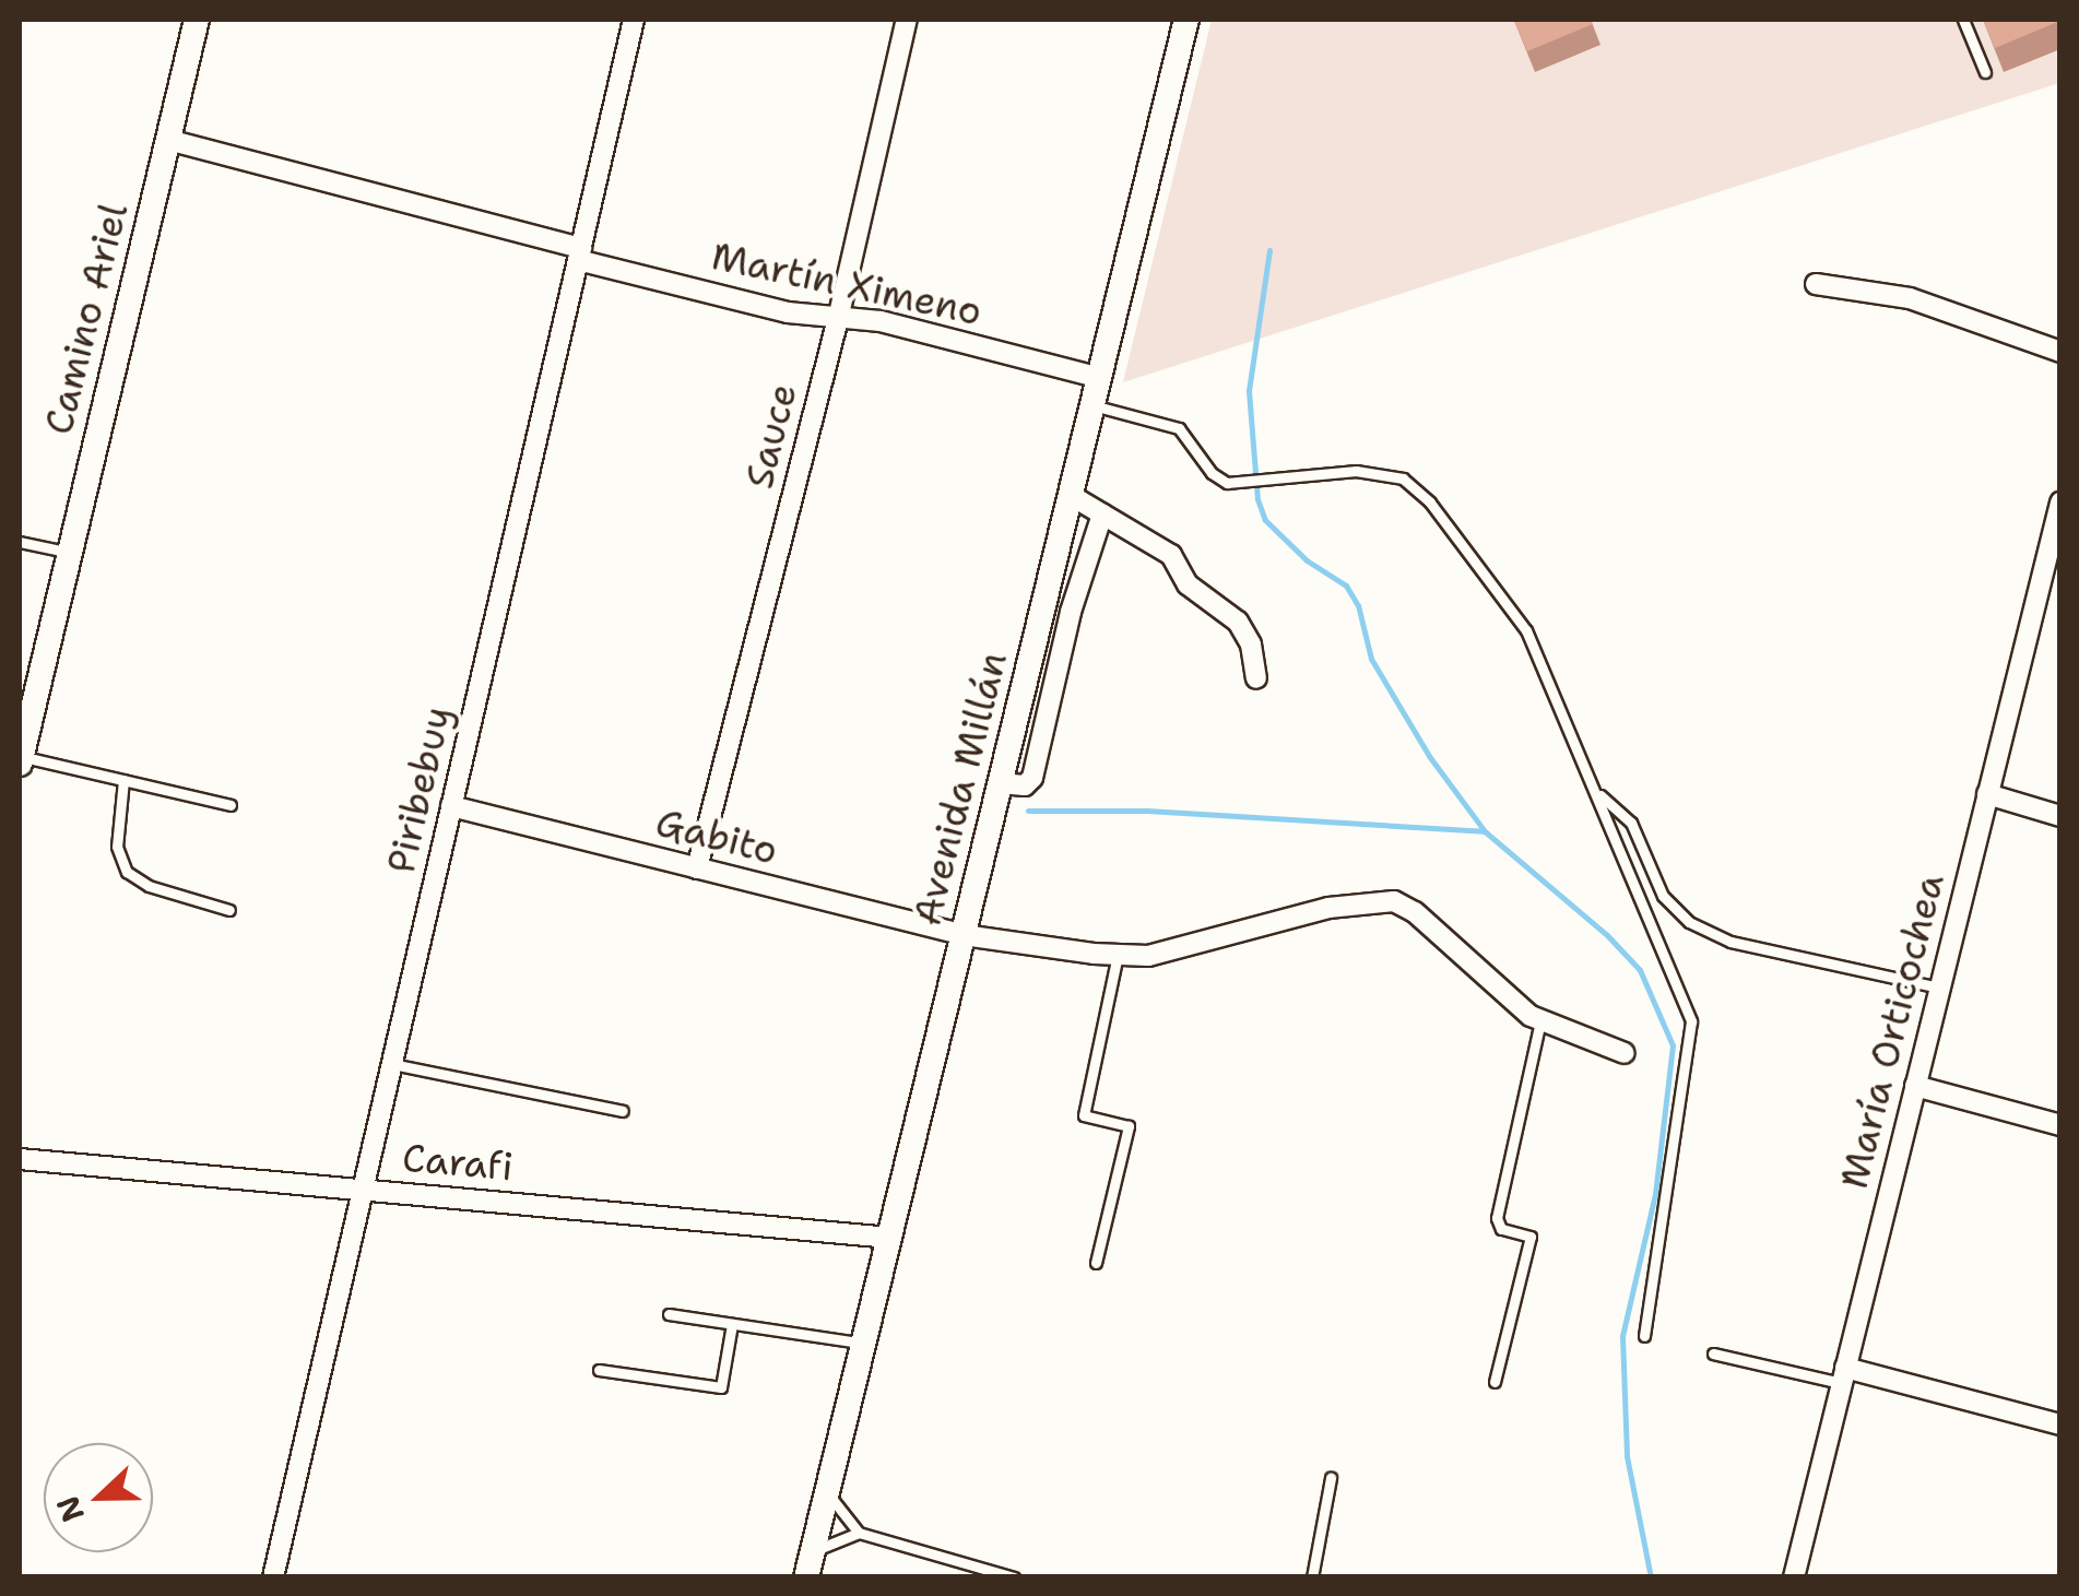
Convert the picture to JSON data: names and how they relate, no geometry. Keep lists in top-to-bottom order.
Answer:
{
  "streets": {
    "main road": ["Camino Ariel", "Avenida Millán"],
    "street": [
      "Martín Ximeno",
      "Sauce",
      "Piribebuy",
      "Gabito",
      "María Orticochea",
      "Carafi"
    ]
  },
  "crossings": [
    ["Martín Ximeno", "Camino Ariel"],
    ["Martín Ximeno", "Sauce"],
    ["Martín Ximeno", "Avenida Millán"],
    ["Martín Ximeno", "Piribebuy"],
    ["Sauce", "Gabito"],
    ["Avenida Millán", "Gabito"],
    ["Avenida Millán", "Carafi"],
    ["Piribebuy", "Gabito"],
    ["Piribebuy", "Carafi"]
  ],
  "north": "left"
}
